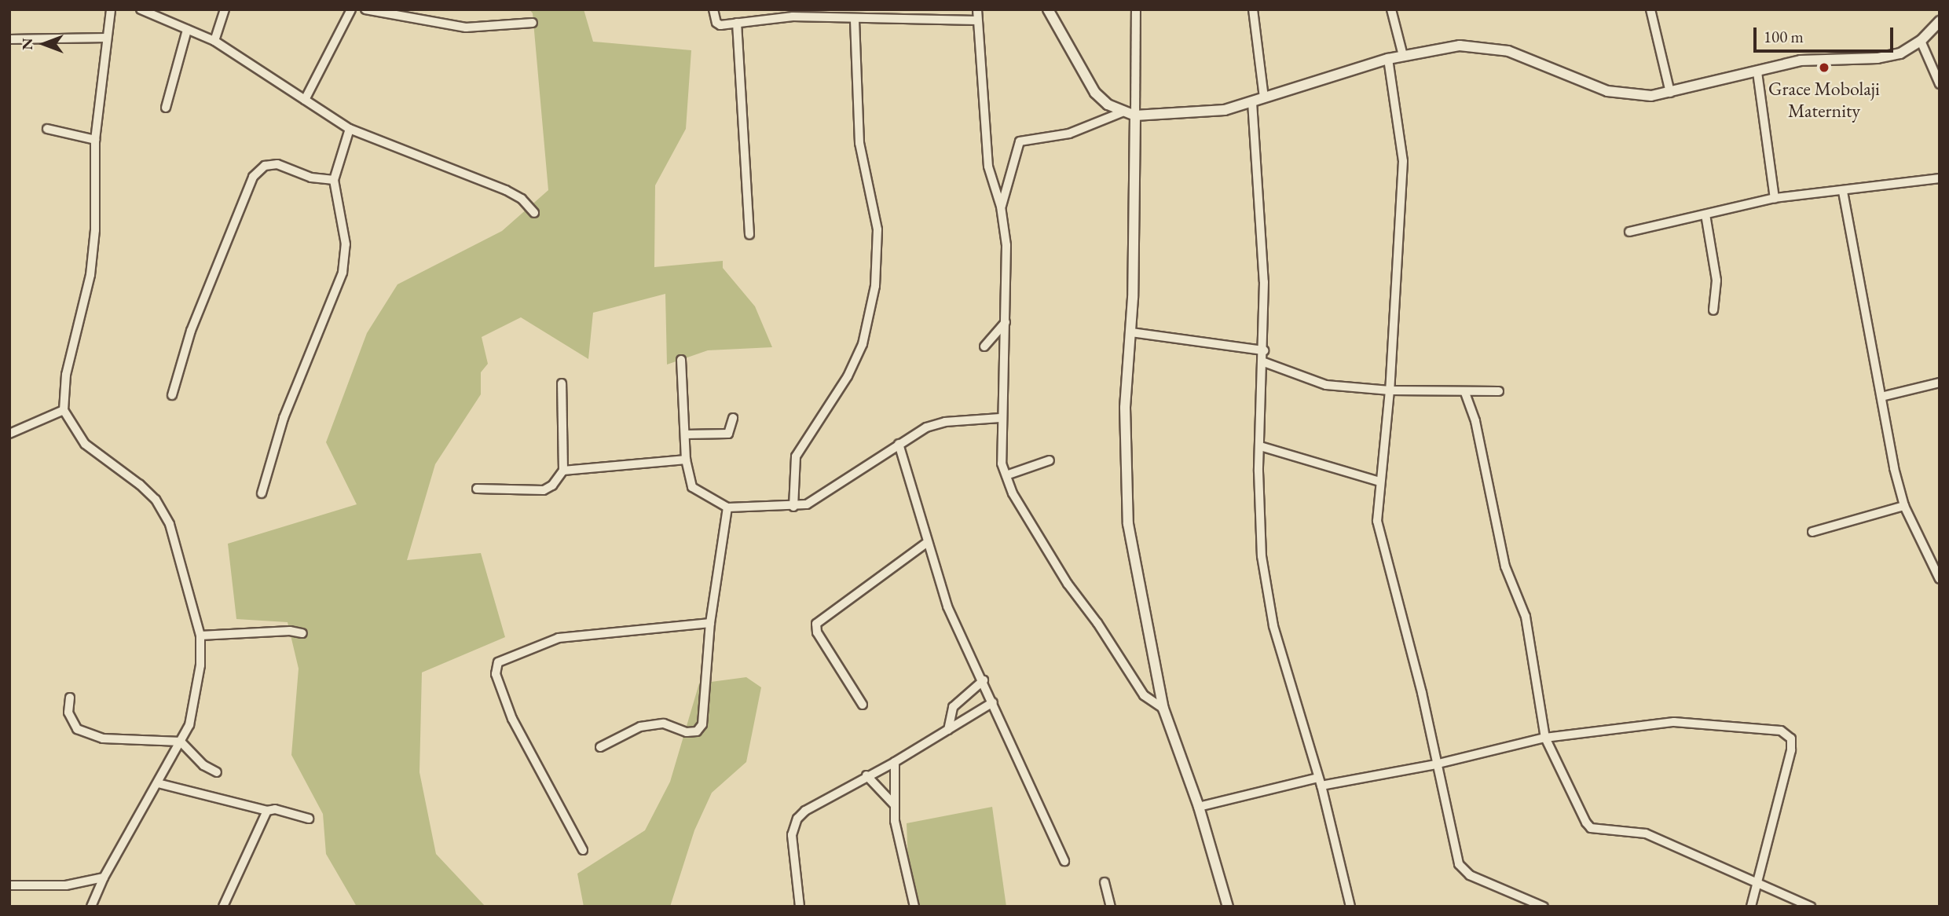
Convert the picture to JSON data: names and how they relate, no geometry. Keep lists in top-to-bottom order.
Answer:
{
  "places": ["Grace Mobolaji Maternity"],
  "scale_bar": "100 m",
  "north": "left"
}
